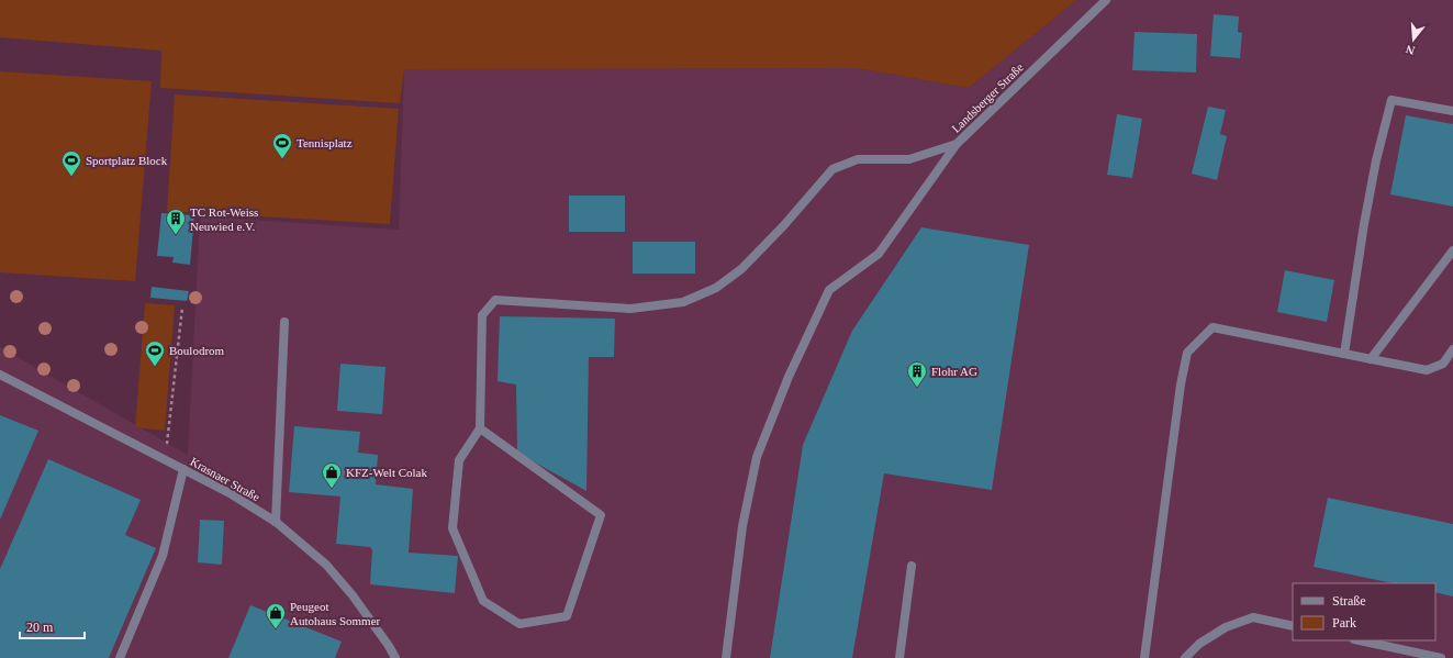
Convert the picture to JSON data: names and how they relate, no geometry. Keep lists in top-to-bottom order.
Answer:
{
  "streets": {
    "street": ["Landsberger Straße", "Krasnaer Straße"]
  },
  "places": {
    "sports": ["Tennisplatz", "Sportplatz Block", "Boulodrom"],
    "building": ["TC Rot-Weiss Neuwied e.V.", "Flohr AG"],
    "shop": ["KFZ-Welt Colak", "Peugeot Autohaus Sommer"]
  },
  "legend": ["Straße", "Park"],
  "scale_bar": "20 m",
  "north": "bottom"
}
